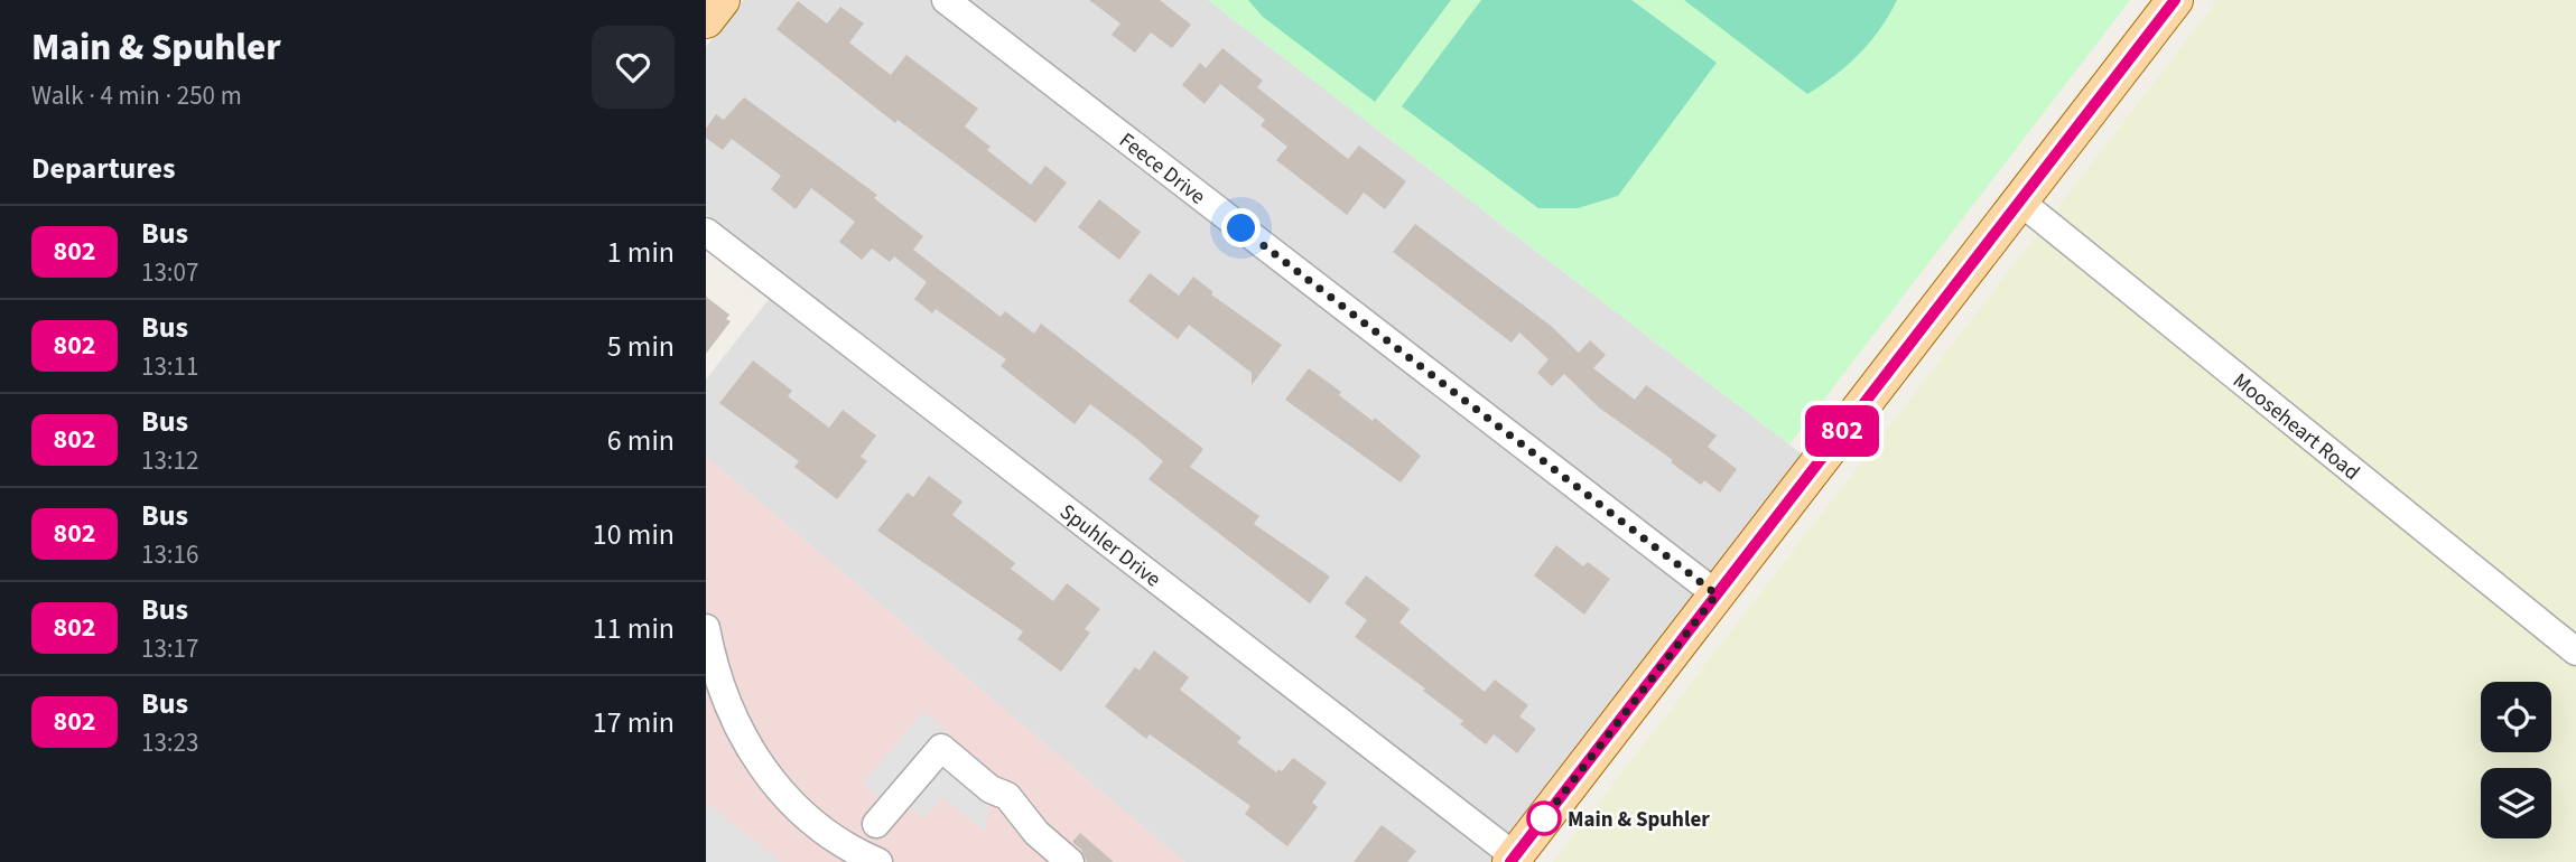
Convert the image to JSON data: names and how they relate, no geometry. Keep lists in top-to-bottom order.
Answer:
{
  "streets": {
    "street": ["Feece Drive", "Mooseheart Road", "Spuhler Drive"]
  },
  "places": ["Main & Spuhler"],
  "lines": ["bus line 802"],
  "page": {
    "heading": [
      ["Main & Spuhler", "Walk · 4 min · 250 m"],
      "Departures"
    ],
    "on_map": "802",
    "list": [
      {
        "mark": "802",
        "name": "Bus",
        "note": "13:07",
        "value": "1 min"
      },
      {
        "mark": "802",
        "name": "Bus",
        "note": "13:11",
        "value": "5 min"
      },
      {
        "mark": "802",
        "name": "Bus",
        "note": "13:12",
        "value": "6 min"
      },
      {
        "mark": "802",
        "name": "Bus",
        "note": "13:16",
        "value": "10 min"
      },
      {
        "mark": "802",
        "name": "Bus",
        "note": "13:17",
        "value": "11 min"
      },
      {
        "mark": "802",
        "name": "Bus",
        "note": "13:23",
        "value": "17 min"
      }
    ]
  }
}
